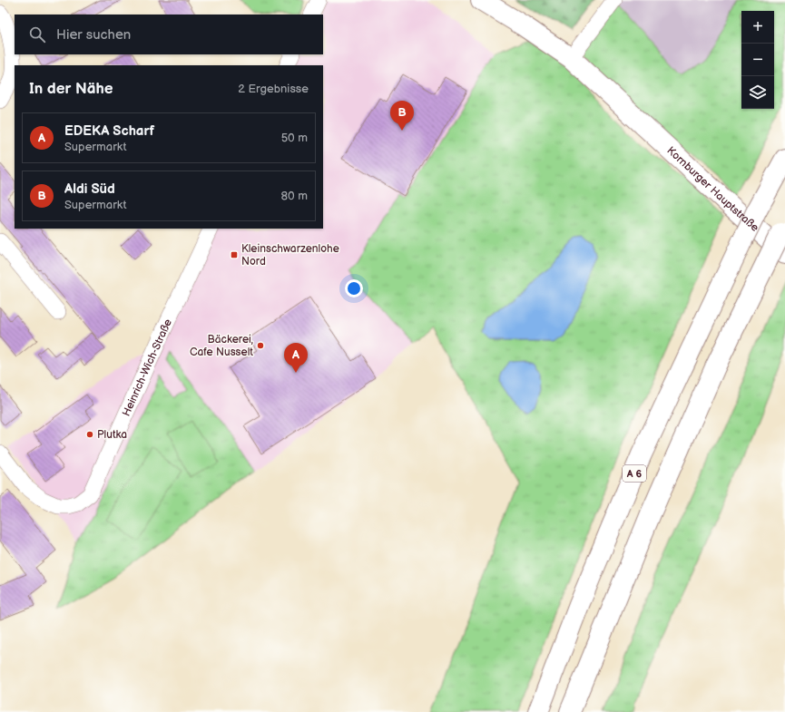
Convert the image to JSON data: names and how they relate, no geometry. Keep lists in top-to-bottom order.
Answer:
{
  "streets": {
    "main road": ["Kornburger Hauptstraße", "A 6"],
    "street": ["Heinrich-Wich-Straße"]
  },
  "places": {
    "transit": ["Kleinschwarzenlohe Nord"],
    "other": ["Bäckerei, Cafe Nusselt", "Plutka"]
  },
  "page": {
    "map_buttons": ["+", "−"],
    "search": "Hier suchen",
    "heading": ["In der Nähe", "2 Ergebnisse"],
    "pins": ["B", "A"],
    "list": [
      {
        "mark": "A",
        "name": "EDEKA Scharf",
        "note": "Supermarkt",
        "value": "50 m"
      },
      {
        "mark": "B",
        "name": "Aldi Süd",
        "note": "Supermarkt",
        "value": "80 m"
      }
    ]
  }
}
